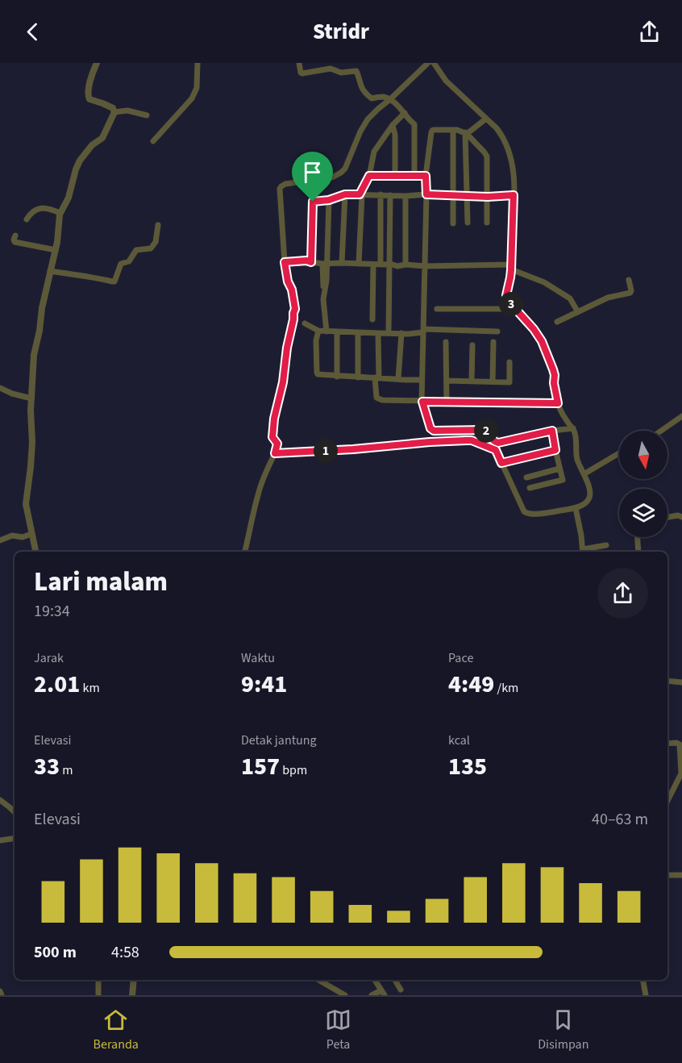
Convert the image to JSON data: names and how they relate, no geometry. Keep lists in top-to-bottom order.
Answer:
{
  "north": "bottom",
  "page": {
    "header": "Stridr",
    "pins": ["3", "2", "1"],
    "heading": ["Lari malam", "19:34"],
    "stats": [
      ["Jarak", "2.01 km"],
      ["Waktu", "9:41"],
      ["Pace", "4:49 /km"],
      ["Elevasi", "33 m"],
      ["Detak jantung", "157 bpm"],
      ["kcal", "135"]
    ],
    "chart": ["Elevasi", "40–63 m"],
    "list": [
      {
        "name": "500 m",
        "note": "4:58"
      }
    ],
    "tabs": ["Beranda", "Peta", "Disimpan"]
  }
}
